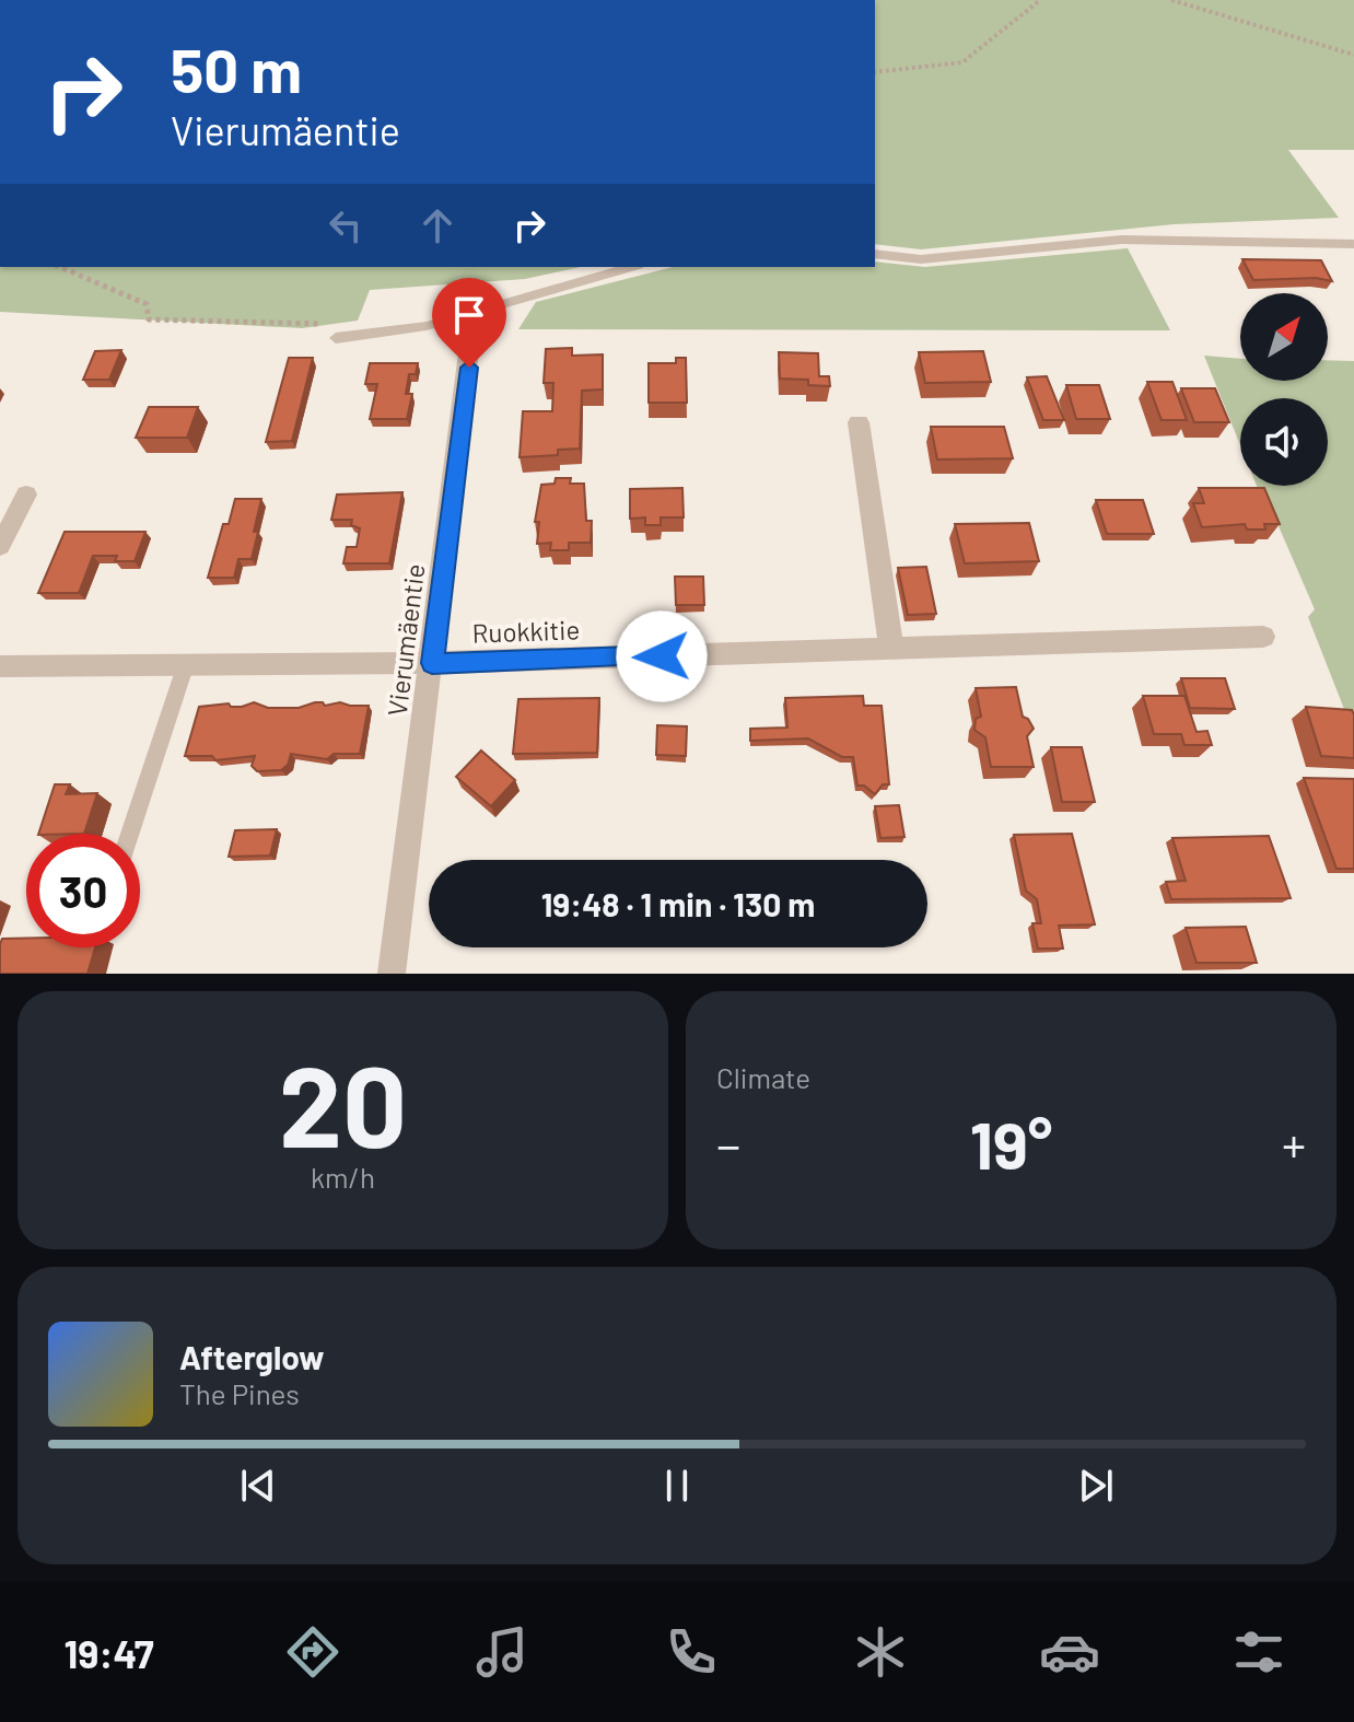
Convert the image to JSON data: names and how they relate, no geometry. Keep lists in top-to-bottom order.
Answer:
{
  "streets": {
    "street": ["Ruokkitie", "Vierumäentie"]
  },
  "crossings": [
    ["Ruokkitie", "Vierumäentie"]
  ],
  "north": "top right",
  "page": {
    "turn": ["50 m", "Vierumäentie"],
    "limit": "30",
    "trip": "19:48 · 1 min · 130 m",
    "tile": [
      ["20", "km/h"],
      "Climate"
    ],
    "heat": ["−", "19°", "+"],
    "song": ["Afterglow", "The Pines"],
    "tabs": "19:47"
  }
}
